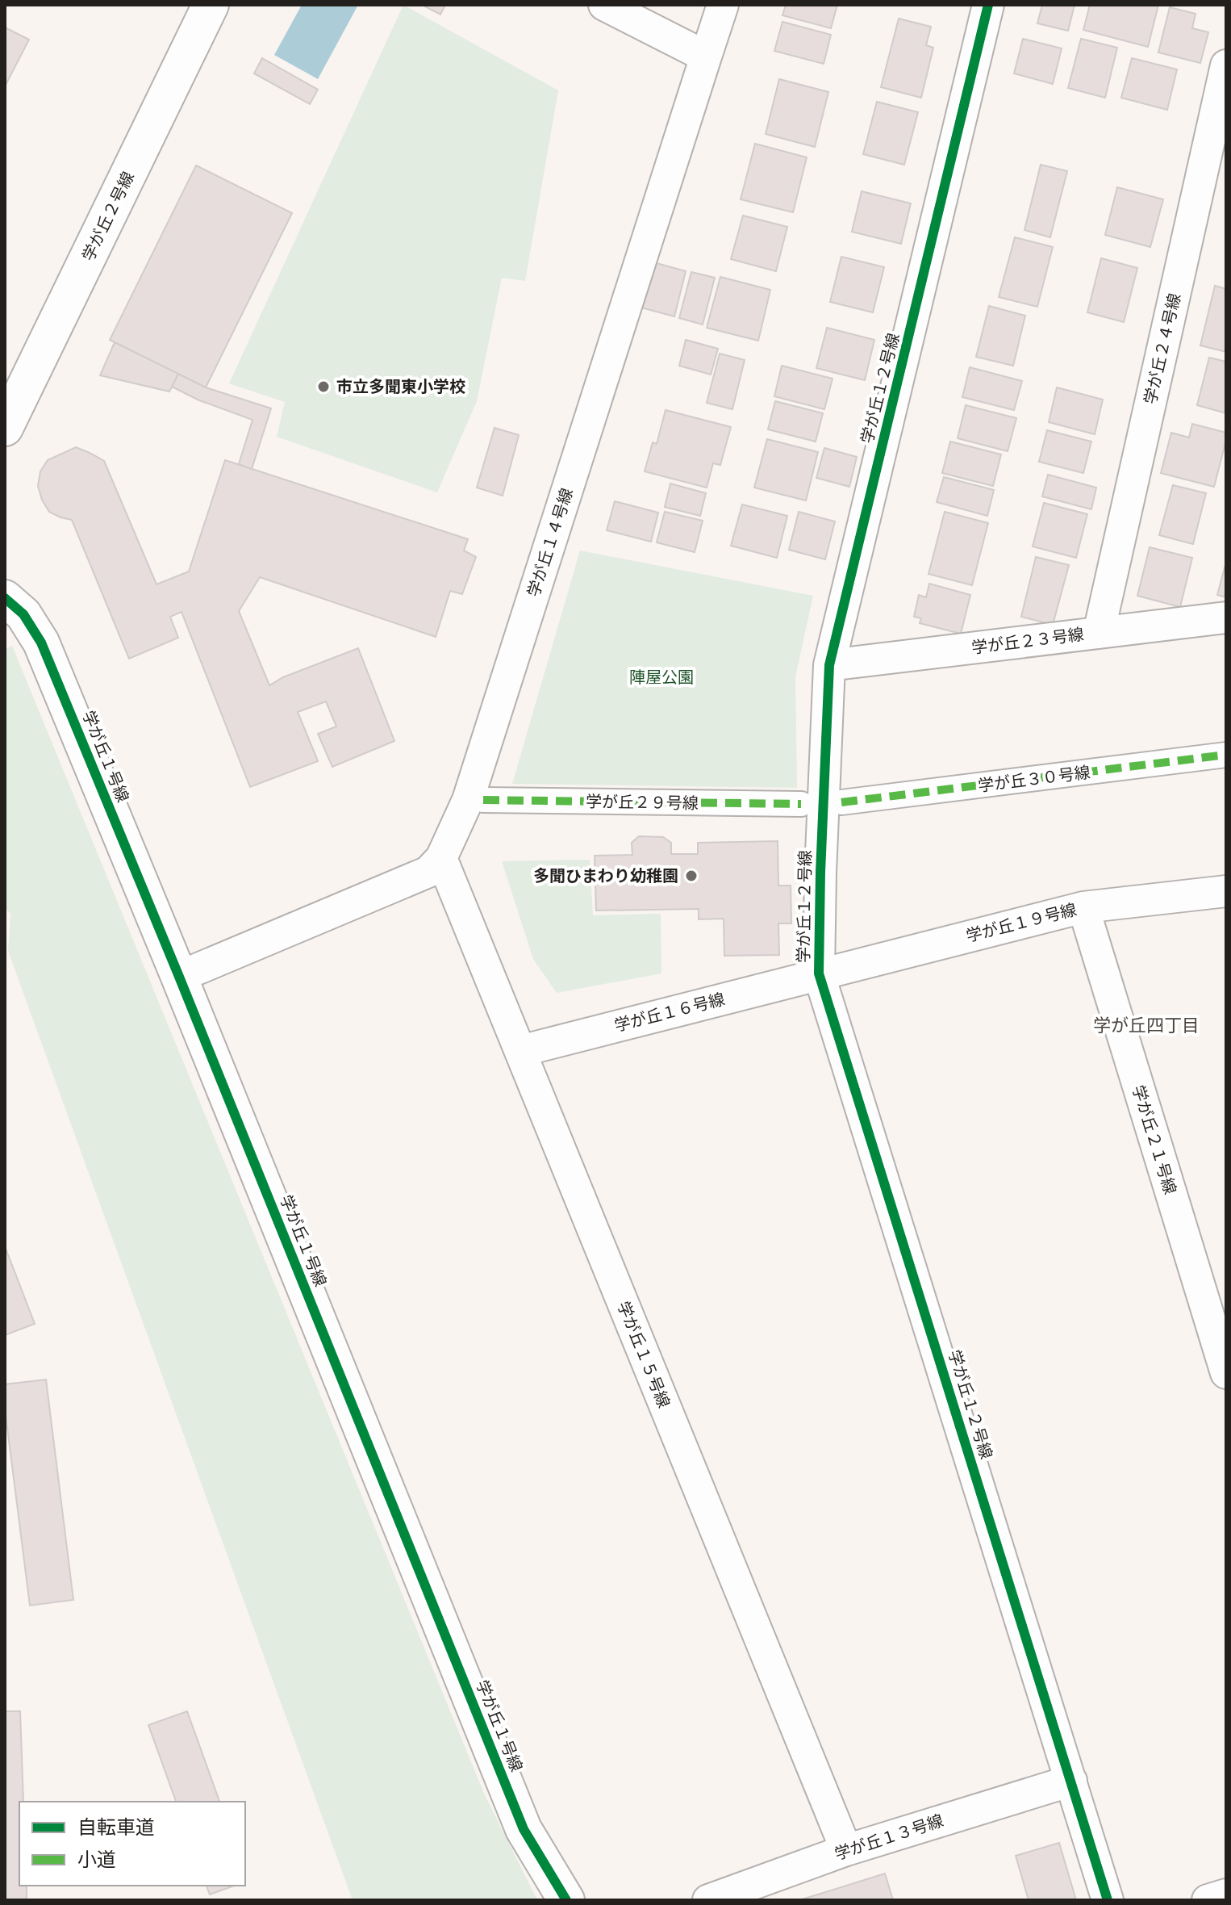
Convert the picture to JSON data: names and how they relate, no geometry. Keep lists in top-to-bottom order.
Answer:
{
  "streets": {
    "street": [
      "学が丘２号線",
      "学が丘２４号線",
      "学が丘１２号線",
      "学が丘１４号線",
      "学が丘２３号線",
      "学が丘１号線",
      "学が丘３０号線",
      "学が丘２９号線",
      "学が丘１９号線",
      "学が丘１６号線",
      "学が丘２１号線",
      "学が丘１５号線",
      "学が丘１３号線"
    ]
  },
  "crossings": [
    ["学が丘２４号線", "学が丘２３号線"],
    ["学が丘１２号線", "学が丘２３号線"],
    ["学が丘１２号線", "学が丘１９号線"],
    ["学が丘１２号線", "学が丘１６号線"],
    ["学が丘１２号線", "学が丘１３号線"],
    ["学が丘１４号線", "学が丘１号線"],
    ["学が丘１４号線", "学が丘１５号線"],
    ["学が丘１９号線", "学が丘１６号線"],
    ["学が丘１９号線", "学が丘２１号線"],
    ["学が丘１６号線", "学が丘１５号線"],
    ["学が丘１５号線", "学が丘１３号線"]
  ],
  "districts": ["学が丘四丁目"],
  "parks": ["陣屋公園"],
  "places": ["市立多聞東小学校", "多聞ひまわり幼稚園"],
  "legend": ["自転車道", "小道"]
}
